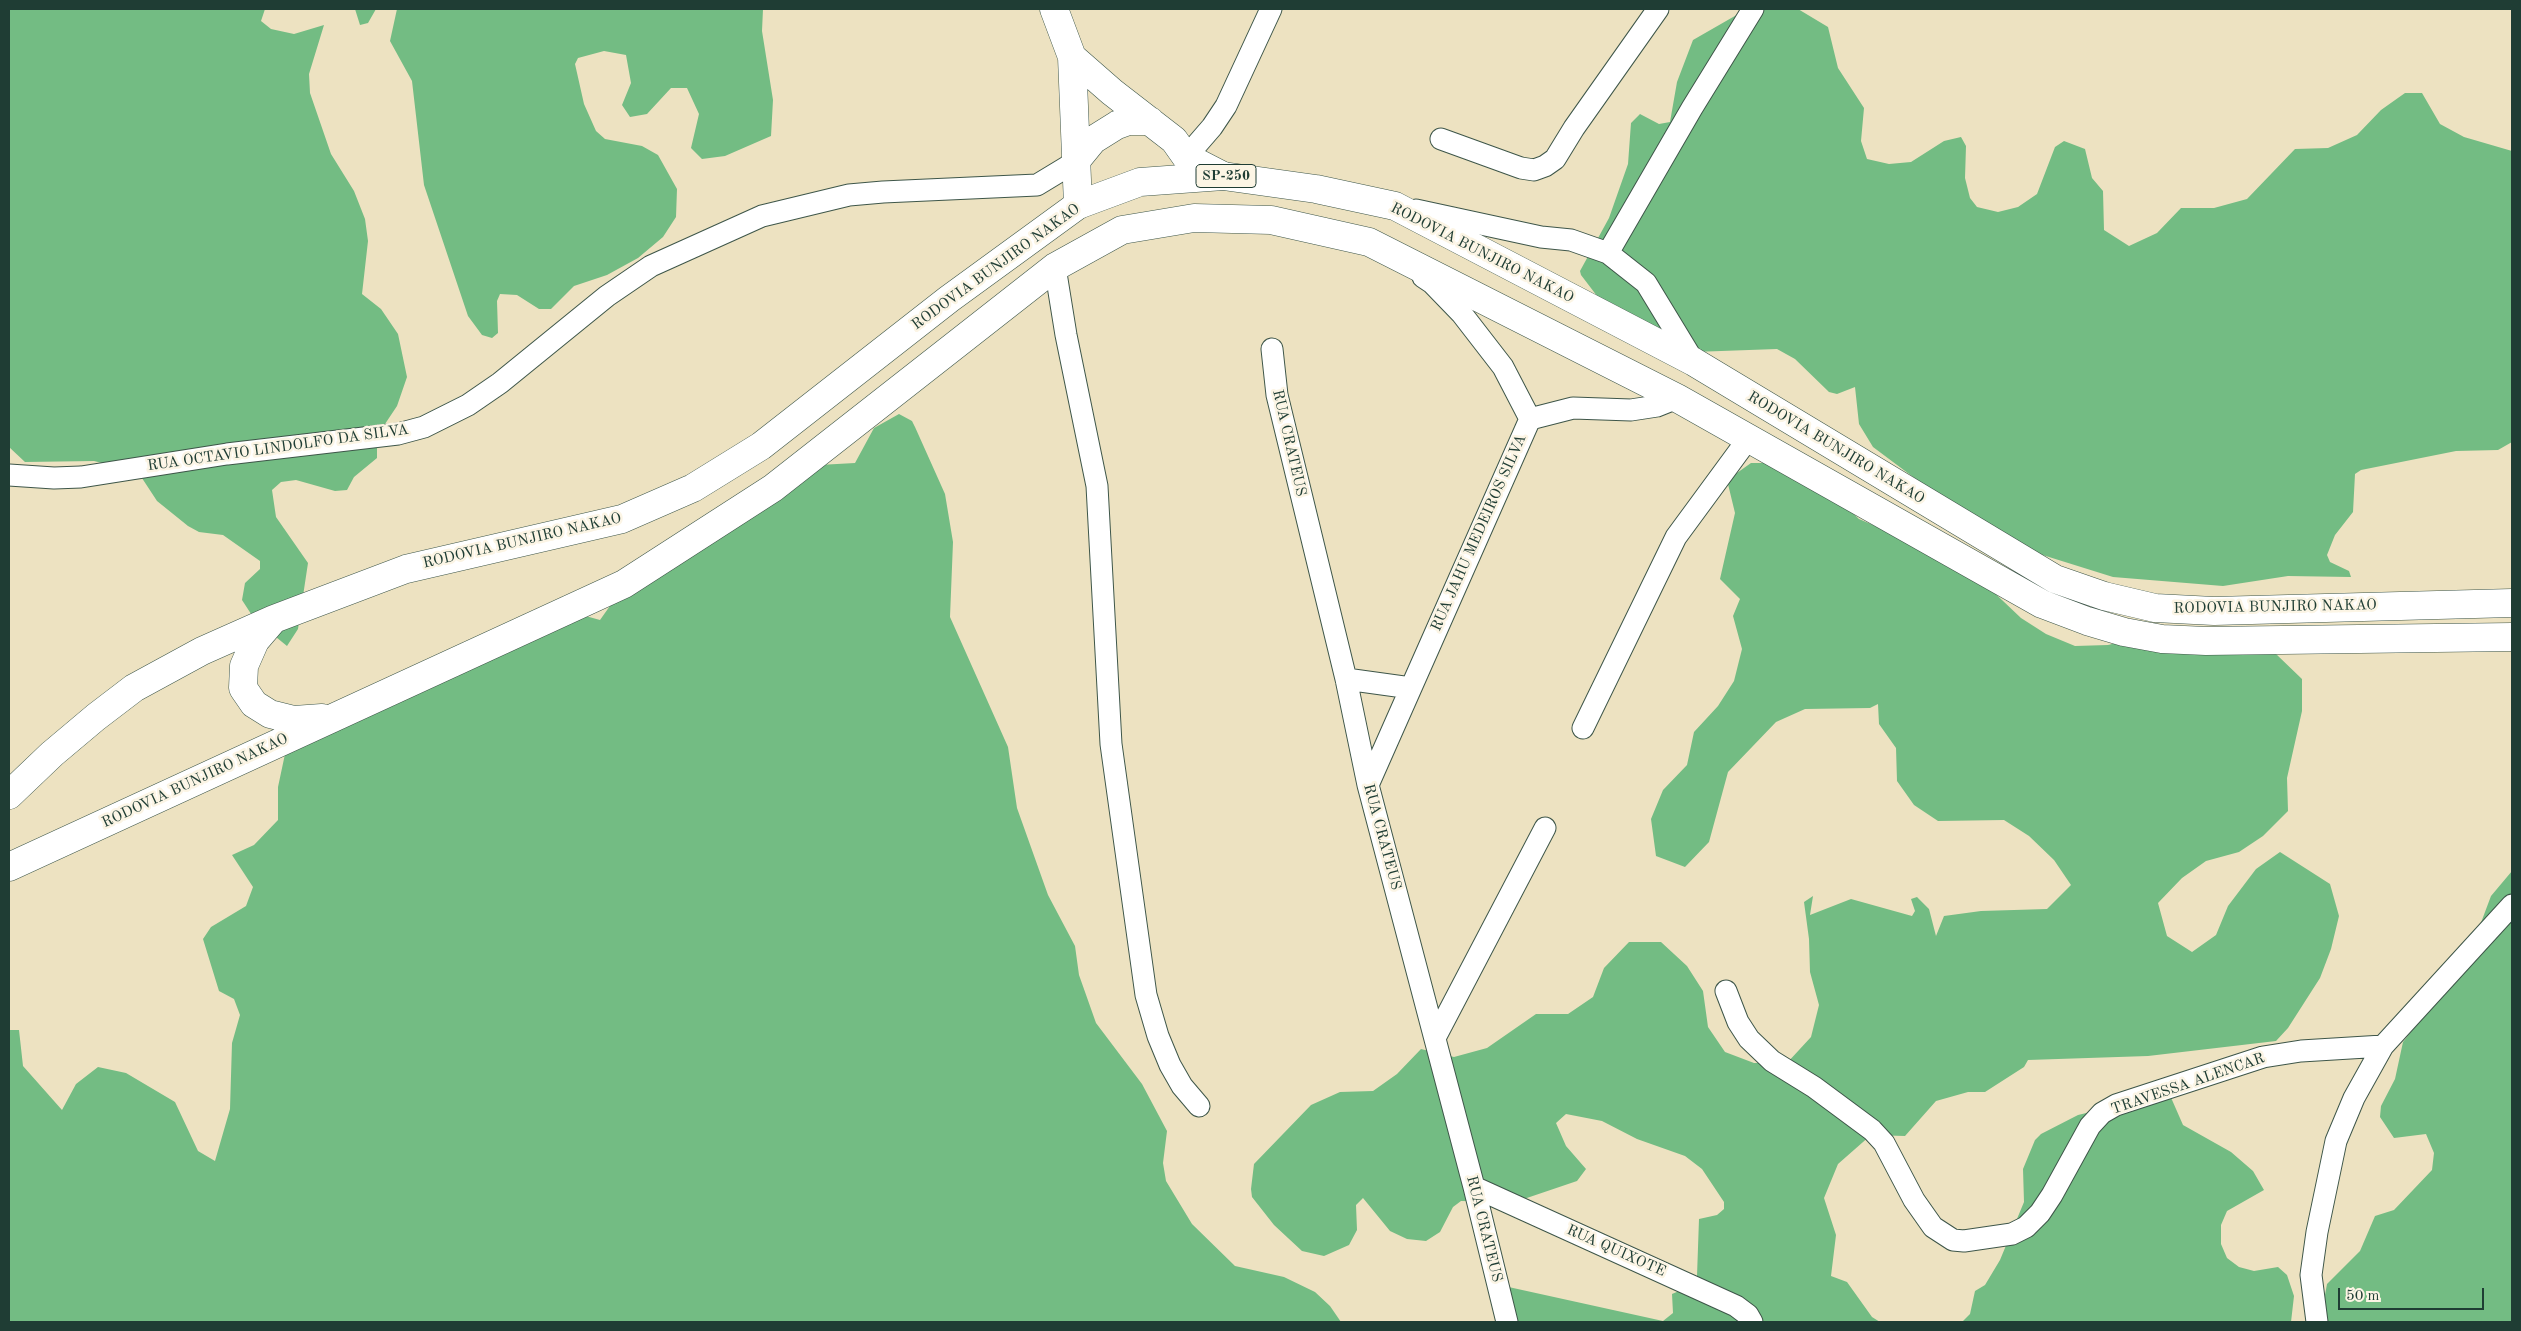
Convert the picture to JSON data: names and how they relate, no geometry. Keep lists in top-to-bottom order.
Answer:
{
  "streets": {
    "main road": ["SP-250", "RODOVIA BUNJIRO NAKAO"],
    "street": [
      "RUA CRATEUS",
      "RUA OCTAVIO LINDOLFO DA SILVA",
      "RUA JAHU MEDEIROS SILVA",
      "TRAVESSA ALENCAR",
      "RUA QUIXOTE"
    ]
  },
  "crossings": [
    ["RODOVIA BUNJIRO NAKAO", "RUA JAHU MEDEIROS SILVA"],
    ["RUA CRATEUS", "RUA JAHU MEDEIROS SILVA"],
    ["RUA CRATEUS", "RUA QUIXOTE"]
  ],
  "scale_bar": "50 m"
}
